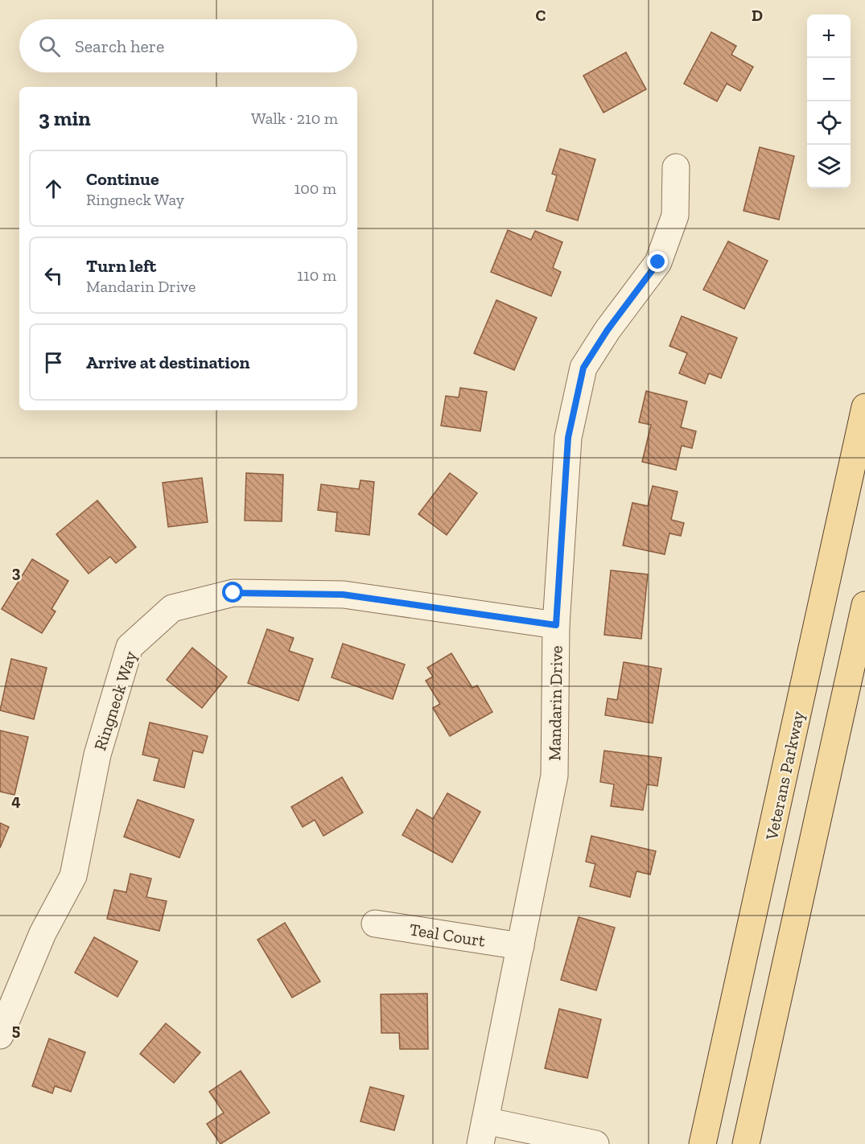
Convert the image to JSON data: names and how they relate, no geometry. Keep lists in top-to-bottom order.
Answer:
{
  "streets": {
    "main road": ["Veterans Parkway"],
    "street": ["Ringneck Way", "Mandarin Drive", "Teal Court"]
  },
  "crossings": [
    ["Ringneck Way", "Mandarin Drive"],
    ["Mandarin Drive", "Teal Court"]
  ],
  "page": {
    "map_buttons": ["+", "−"],
    "search": "Search here",
    "heading": ["3 min", "Walk · 210 m"],
    "list": [
      ["Continue", "Ringneck Way", "100 m"],
      ["Turn left", "Mandarin Drive", "110 m"],
      "Arrive at destination"
    ]
  },
  "grid": {
    "columns": ["C", "D"],
    "rows": ["3", "4", "5"]
  }
}
